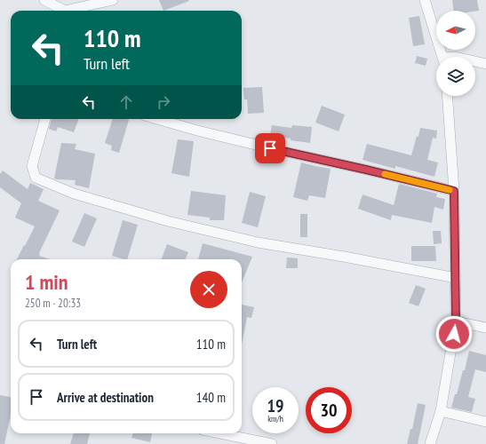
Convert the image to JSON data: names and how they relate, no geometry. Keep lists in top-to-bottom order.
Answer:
{
  "north": "left",
  "page": {
    "turn": ["110 m", "Turn left"],
    "heading": ["1 min", "250 m · 20:33"],
    "list": [
      {
        "name": "Turn left",
        "value": "110 m"
      },
      {
        "name": "Arrive at destination",
        "value": "140 m"
      }
    ],
    "speed": "19 km/h",
    "limit": "30"
  }
}
